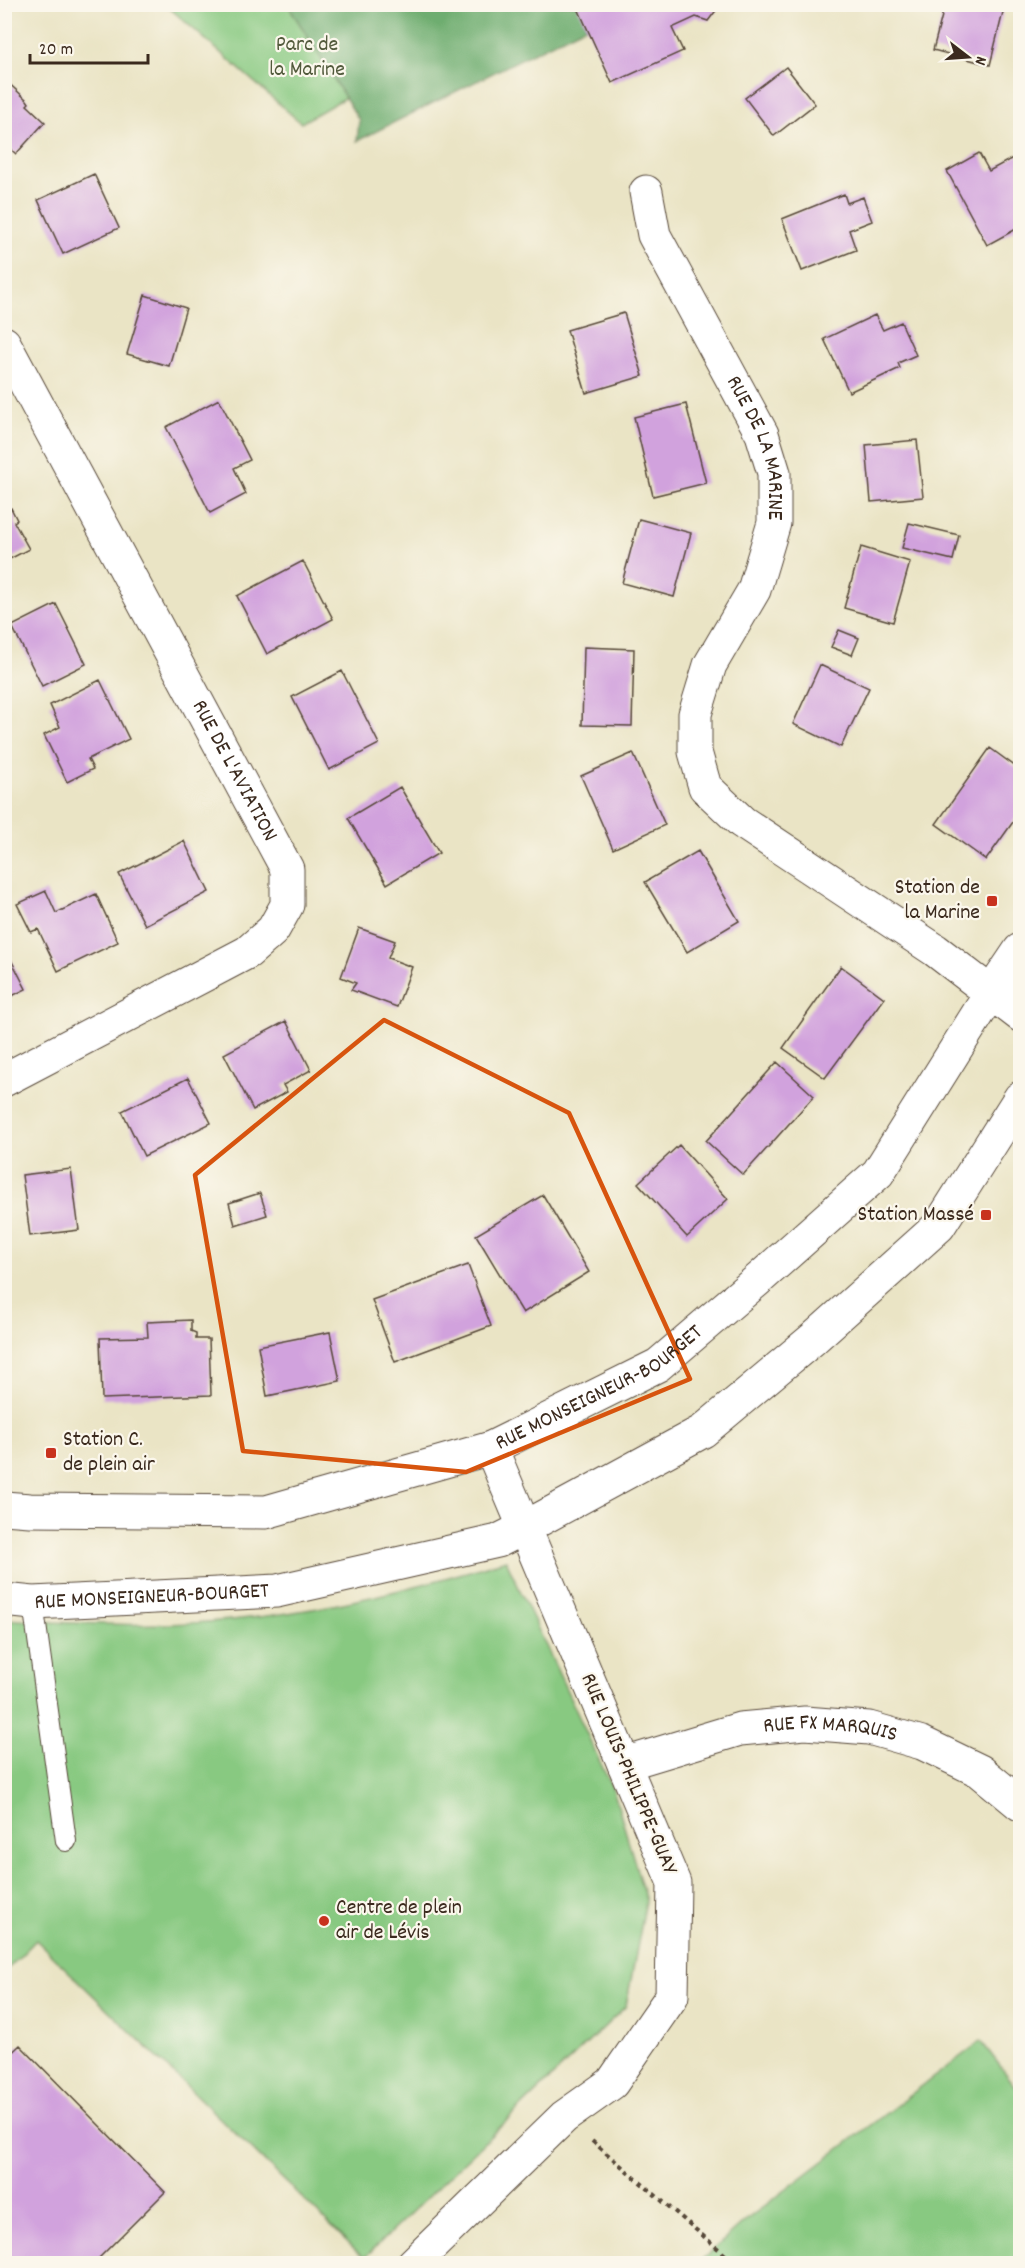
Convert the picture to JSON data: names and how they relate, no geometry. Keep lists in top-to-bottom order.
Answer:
{
  "streets": {
    "street": [
      "RUE DE LA MARINE",
      "RUE DE L'AVIATION",
      "RUE MONSEIGNEUR-BOURGET",
      "RUE FX MARQUIS",
      "RUE LOUIS-PHILIPPE-GUAY"
    ]
  },
  "crossings": [
    ["RUE DE LA MARINE", "RUE MONSEIGNEUR-BOURGET"],
    ["RUE MONSEIGNEUR-BOURGET", "RUE LOUIS-PHILIPPE-GUAY"],
    ["RUE FX MARQUIS", "RUE LOUIS-PHILIPPE-GUAY"]
  ],
  "parks": ["Parc de la Marine"],
  "places": {
    "transit": ["Station de la Marine", "Station Massé", "Station C. de plein air"],
    "other": ["Centre de plein air de Lévis"]
  },
  "scale_bar": "20 m",
  "north": "right"
}
